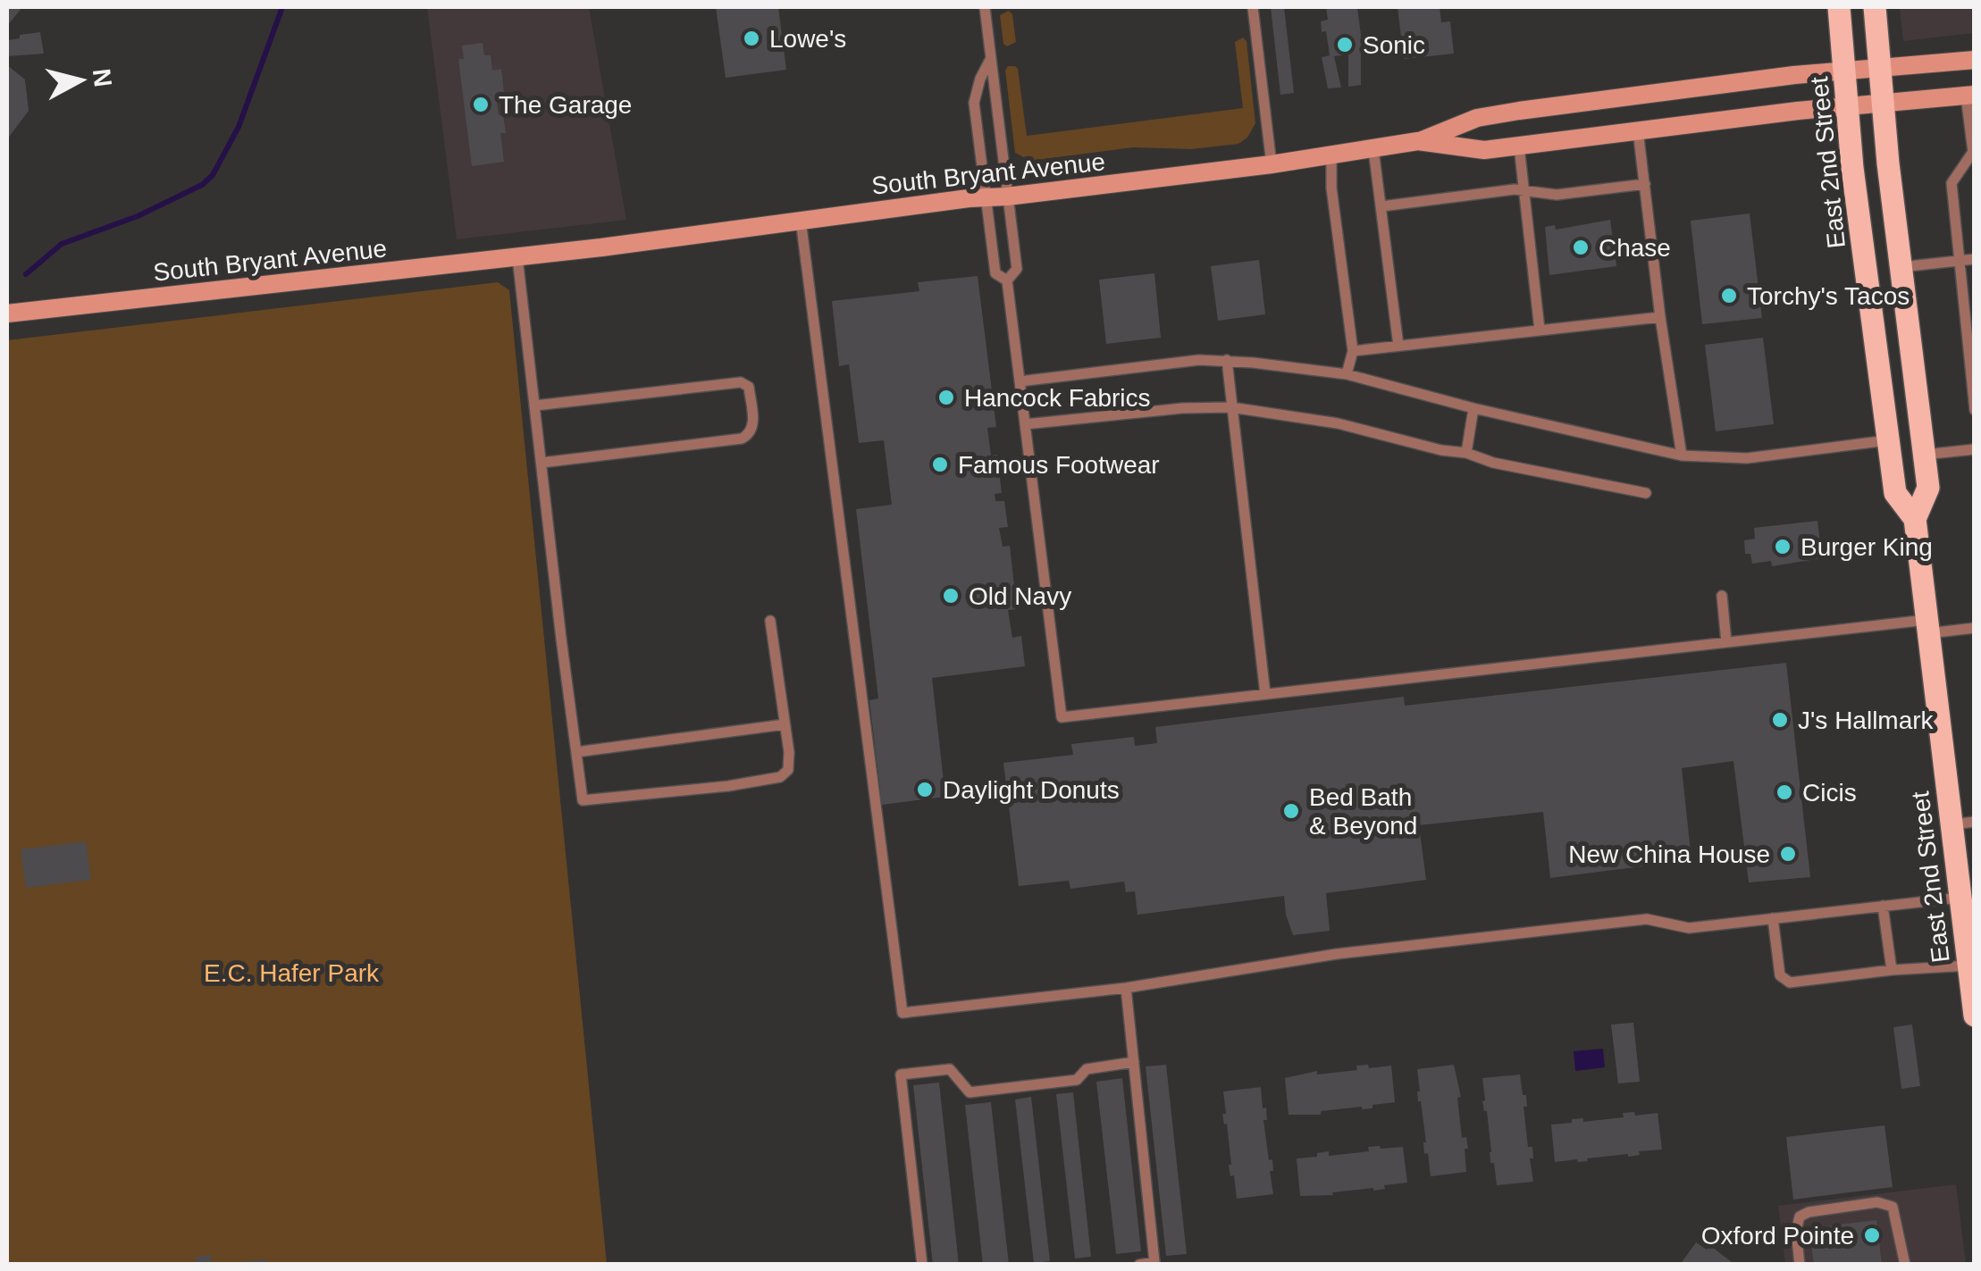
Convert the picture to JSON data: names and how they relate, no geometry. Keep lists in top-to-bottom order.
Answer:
{
  "streets": {
    "main road": ["East 2nd Street", "South Bryant Avenue"]
  },
  "crossings": [
    ["East 2nd Street", "South Bryant Avenue"]
  ],
  "parks": ["E.C. Hafer Park"],
  "places": [
    "Lowe's",
    "Sonic",
    "The Garage",
    "Chase",
    "Torchy's Tacos",
    "Hancock Fabrics",
    "Famous Footwear",
    "Burger King",
    "Old Navy",
    "J's Hallmark",
    "Daylight Donuts",
    "Cicis",
    "Bed Bath & Beyond",
    "New China House",
    "Oxford Pointe"
  ],
  "north": "right"
}
